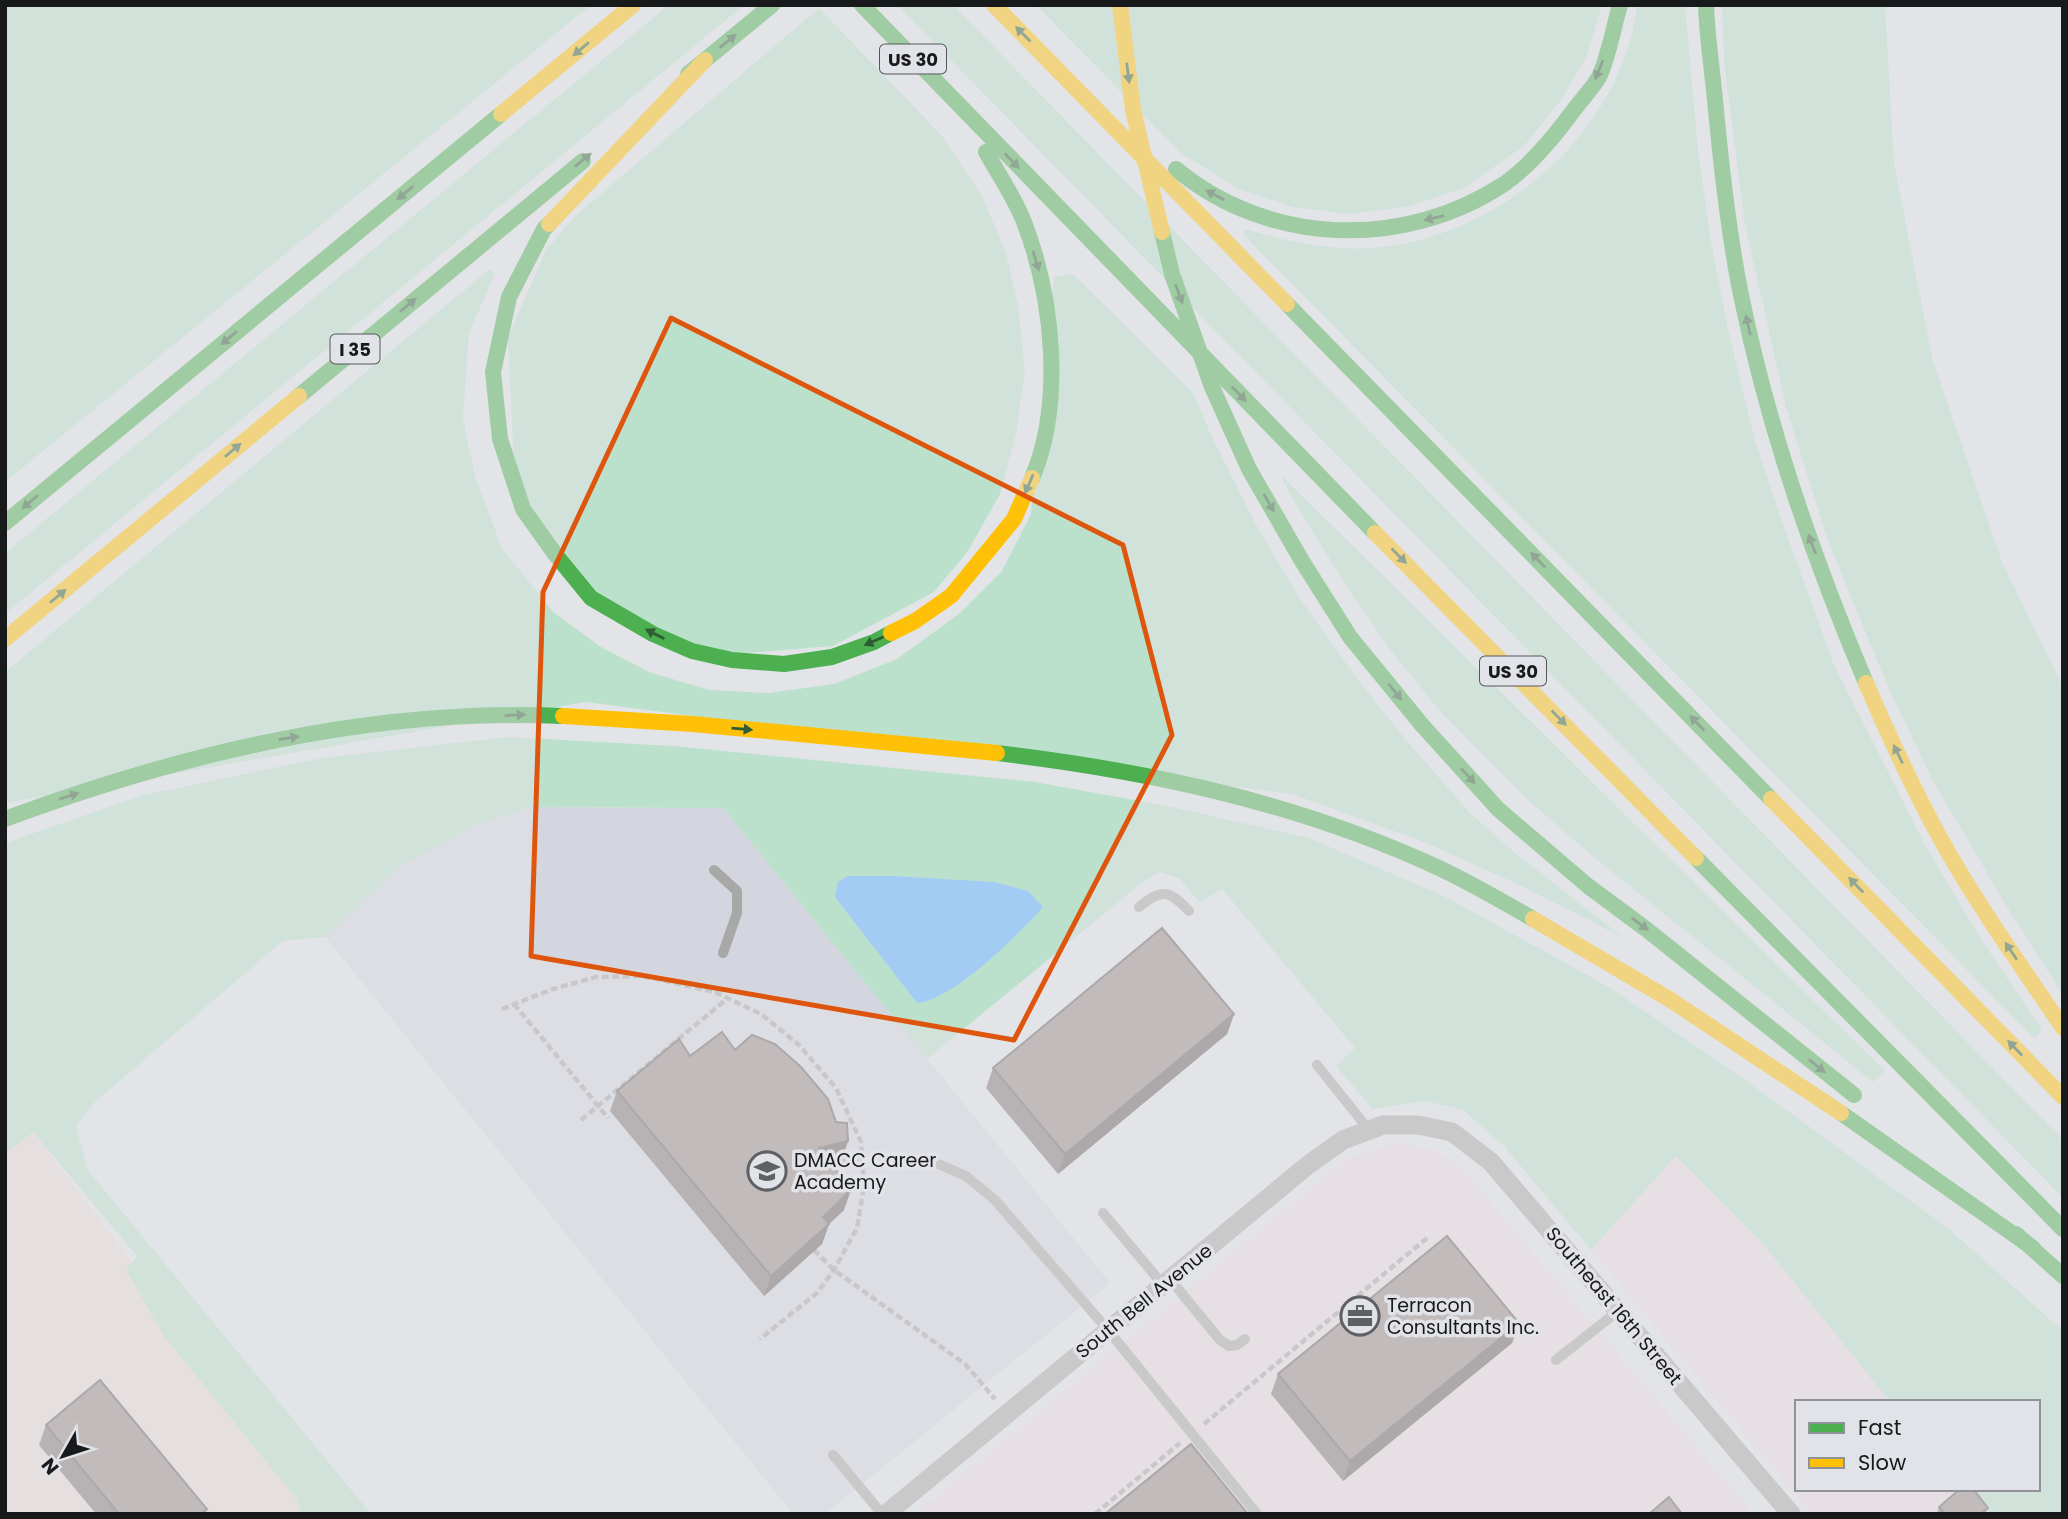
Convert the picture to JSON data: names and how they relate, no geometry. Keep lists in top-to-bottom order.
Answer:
{
  "streets": {
    "highway": ["US 30", "I 35"],
    "street": ["South Bell Avenue", "Southeast 16th Street"]
  },
  "crossings": [
    ["South Bell Avenue", "Southeast 16th Street"]
  ],
  "places": {
    "school or university": ["DMACC Career Academy"],
    "office": ["Terracon Consultants Inc."]
  },
  "legend": ["Fast", "Slow"],
  "north": "bottom left"
}
